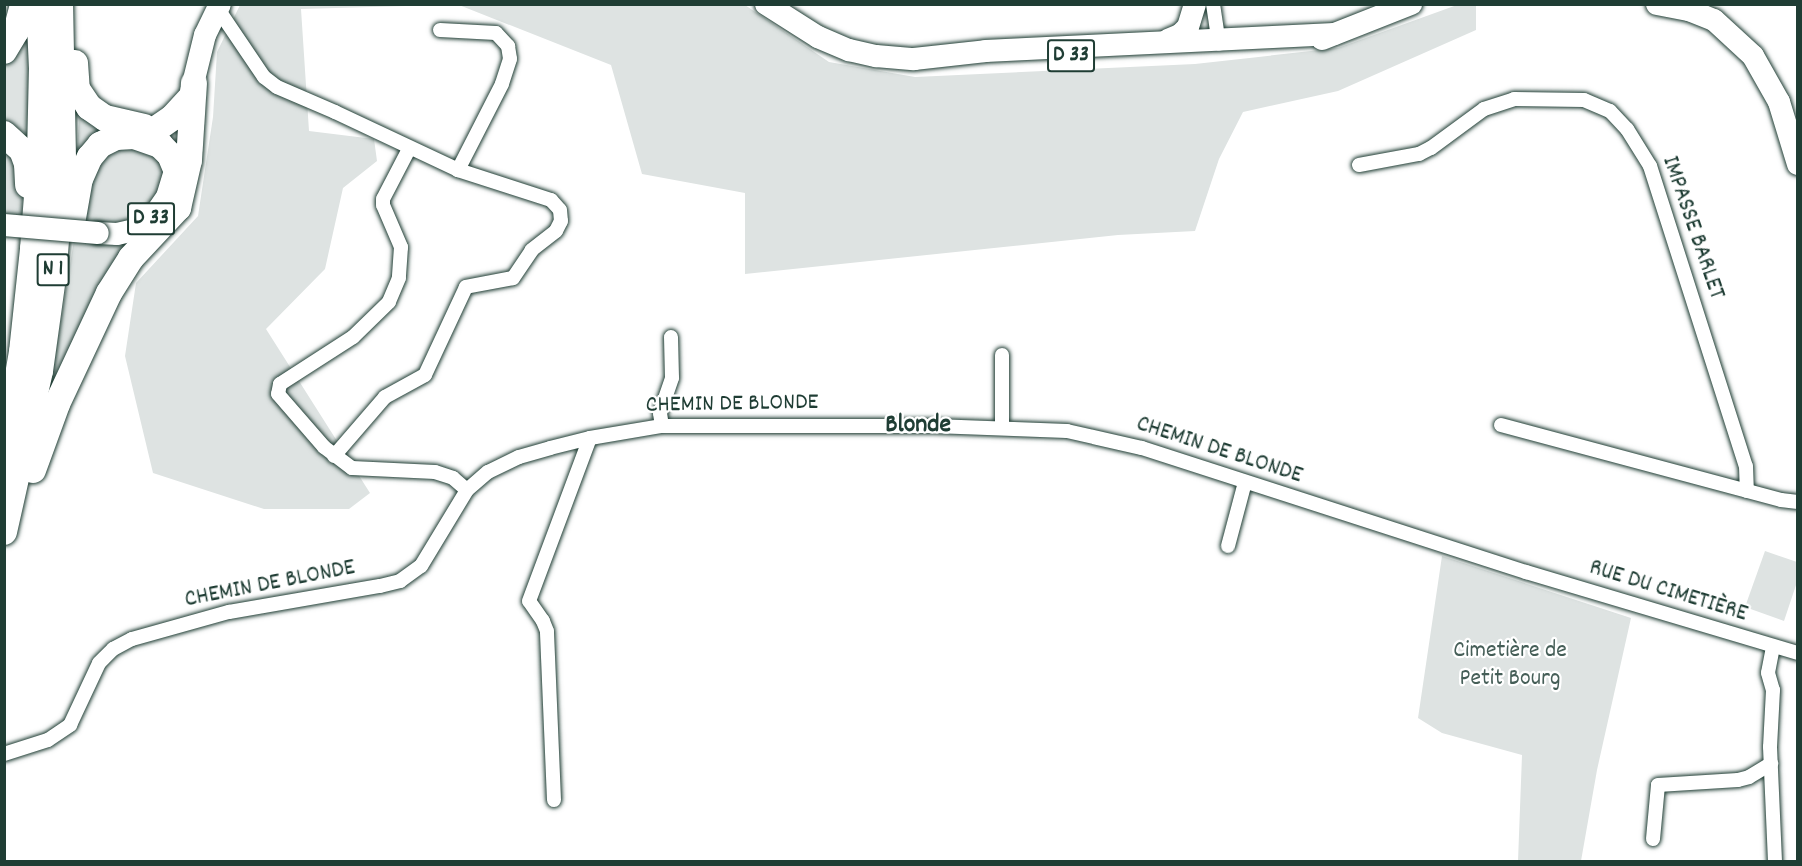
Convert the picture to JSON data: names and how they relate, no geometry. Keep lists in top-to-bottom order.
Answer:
{
  "streets": {
    "highway": ["N 1"],
    "main road": ["D 33"],
    "street": ["IMPASSE BARLET", "CHEMIN DE BLONDE", "RUE DU CIMETIÈRE"]
  },
  "crossings": [
    ["CHEMIN DE BLONDE", "RUE DU CIMETIÈRE"]
  ],
  "districts": ["Blonde"],
  "parks": ["Cimetière de Petit Bourg"]
}
